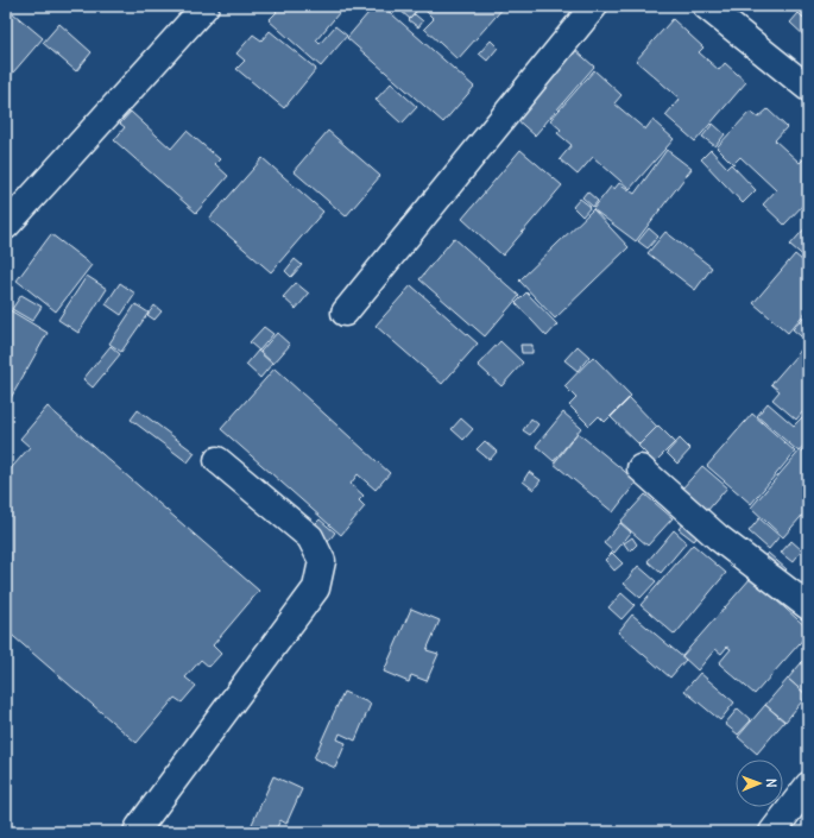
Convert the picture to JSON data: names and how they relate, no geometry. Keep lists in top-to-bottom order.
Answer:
{
  "north": "right"
}
